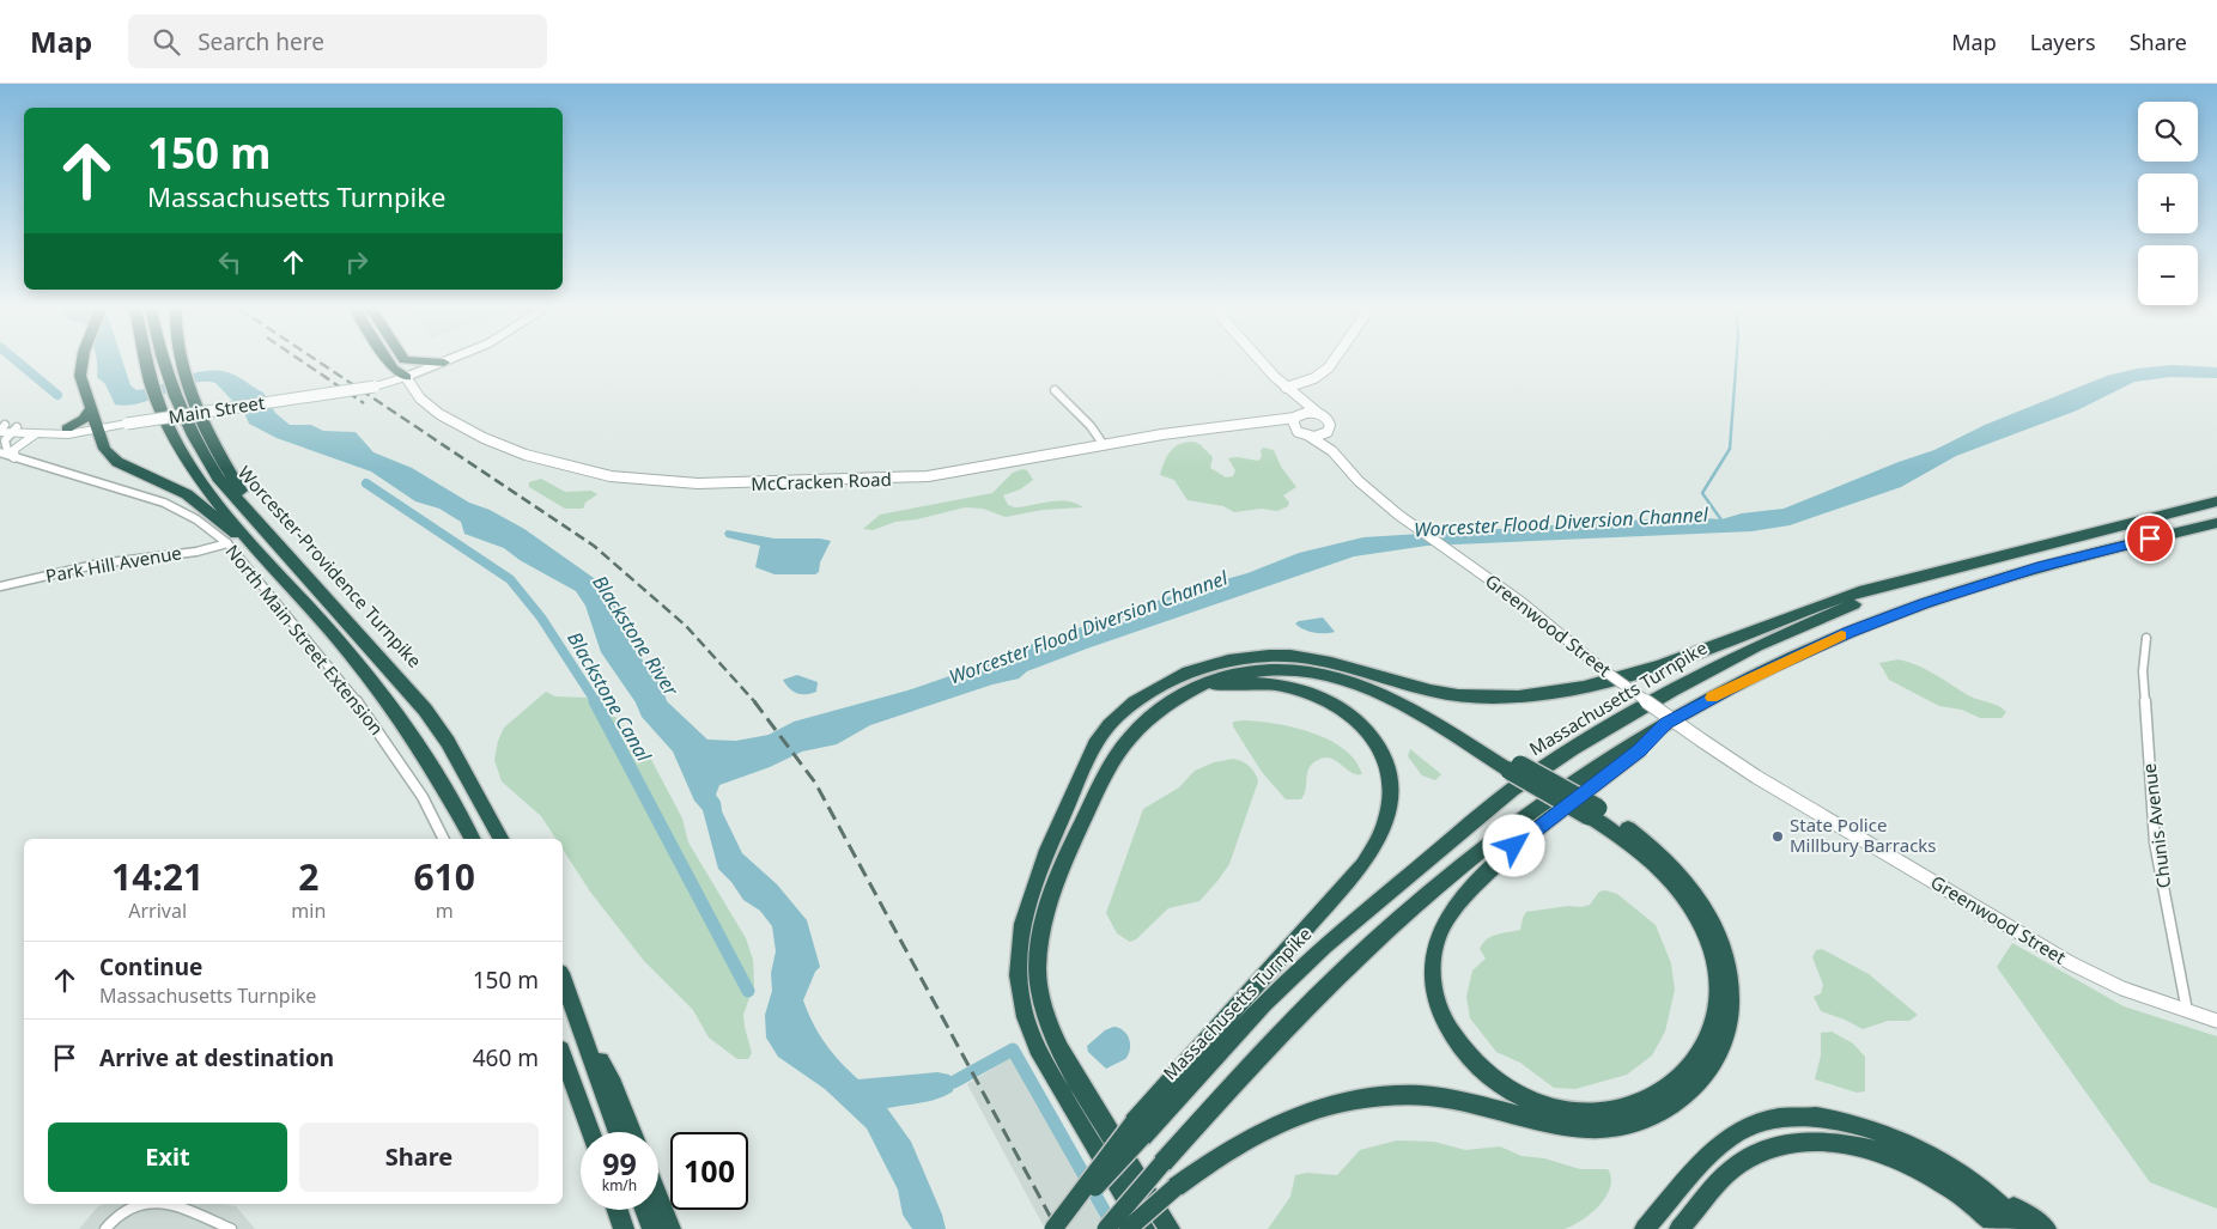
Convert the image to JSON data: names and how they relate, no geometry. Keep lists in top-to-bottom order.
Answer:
{
  "streets": {
    "highway": ["Worcester-Providence Turnpike", "Massachusetts Turnpike"],
    "main road": ["Main Street"],
    "street": [
      "McCracken Road",
      "Park Hill Avenue",
      "Greenwood Street",
      "North Main Street Extension",
      "Chunis Avenue"
    ]
  },
  "crossings": [
    ["Main Street", "McCracken Road"],
    ["McCracken Road", "Greenwood Street"],
    ["Park Hill Avenue", "North Main Street Extension"],
    ["Greenwood Street", "Chunis Avenue"]
  ],
  "water": ["Worcester Flood Diversion Channel", "Blackstone River", "Blackstone Canal"],
  "places": ["State Police Millbury Barracks"],
  "page": {
    "header": "Map",
    "search": "Search here",
    "nav": ["Map", "Layers", "Share"],
    "map_buttons": ["+", "−"],
    "turn": ["150 m", "Massachusetts Turnpike"],
    "eta": [
      "14:21",
      "Arrival",
      "2",
      "min",
      "610",
      "m"
    ],
    "list": [
      {
        "name": "Continue",
        "note": "Massachusetts Turnpike",
        "value": "150 m"
      },
      {
        "name": "Arrive at destination",
        "value": "460 m"
      }
    ],
    "buttons": ["Exit", "Share"],
    "speed": "99 km/h",
    "limit": "100"
  }
}
